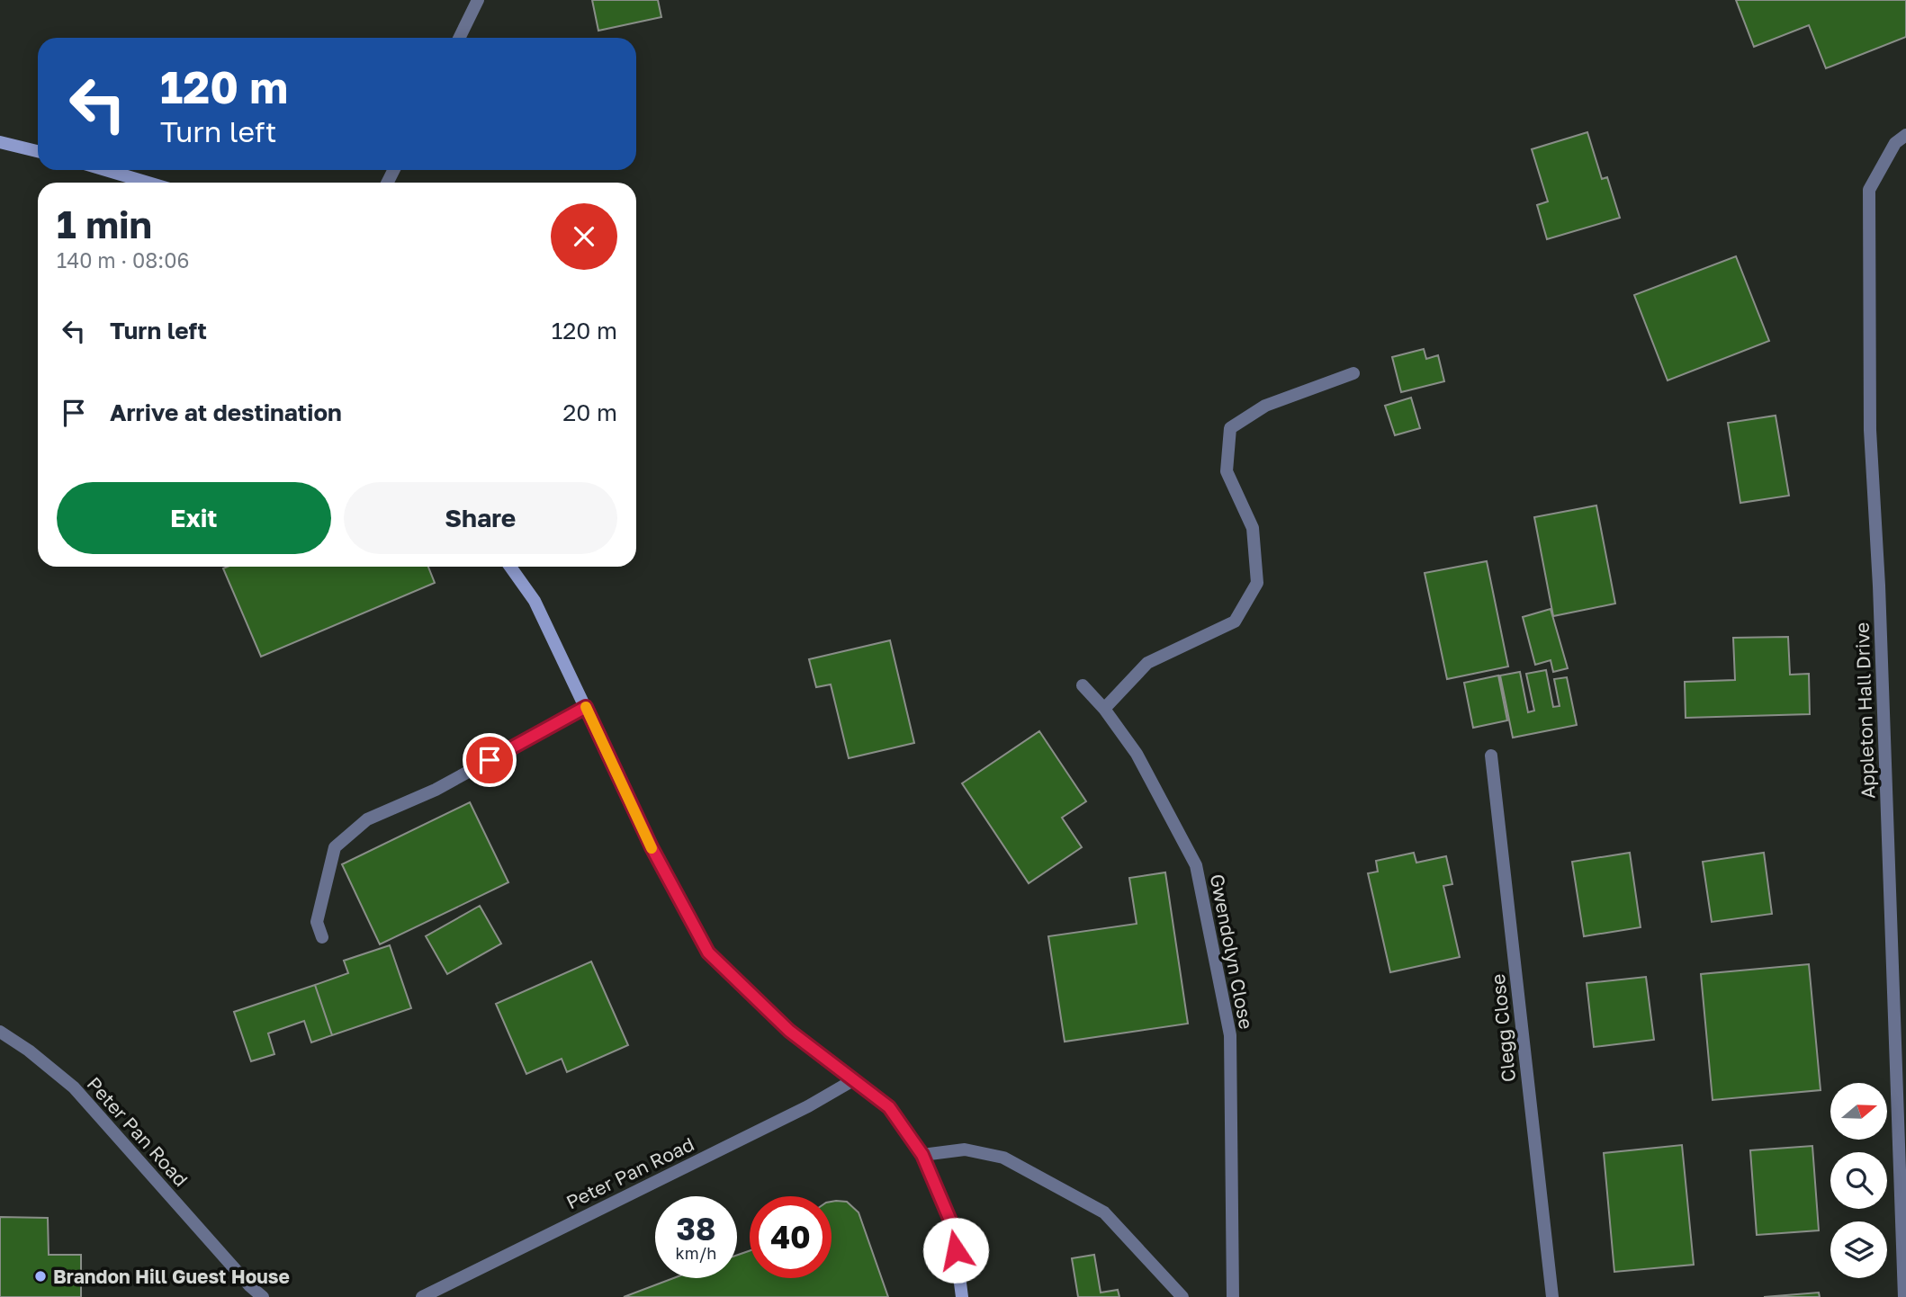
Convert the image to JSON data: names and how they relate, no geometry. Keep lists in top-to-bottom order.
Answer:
{
  "streets": {
    "street": [
      "Appleton Hall Drive",
      "Gwendolyn Close",
      "Clegg Close",
      "Peter Pan Road"
    ]
  },
  "places": ["Brandon Hill Guest House"],
  "north": "right",
  "page": {
    "turn": ["120 m", "Turn left"],
    "heading": ["1 min", "140 m · 08:06"],
    "list": [
      {
        "name": "Turn left",
        "value": "120 m"
      },
      {
        "name": "Arrive at destination",
        "value": "20 m"
      }
    ],
    "buttons": ["Exit", "Share"],
    "speed": "38 km/h",
    "limit": "40"
  }
}
